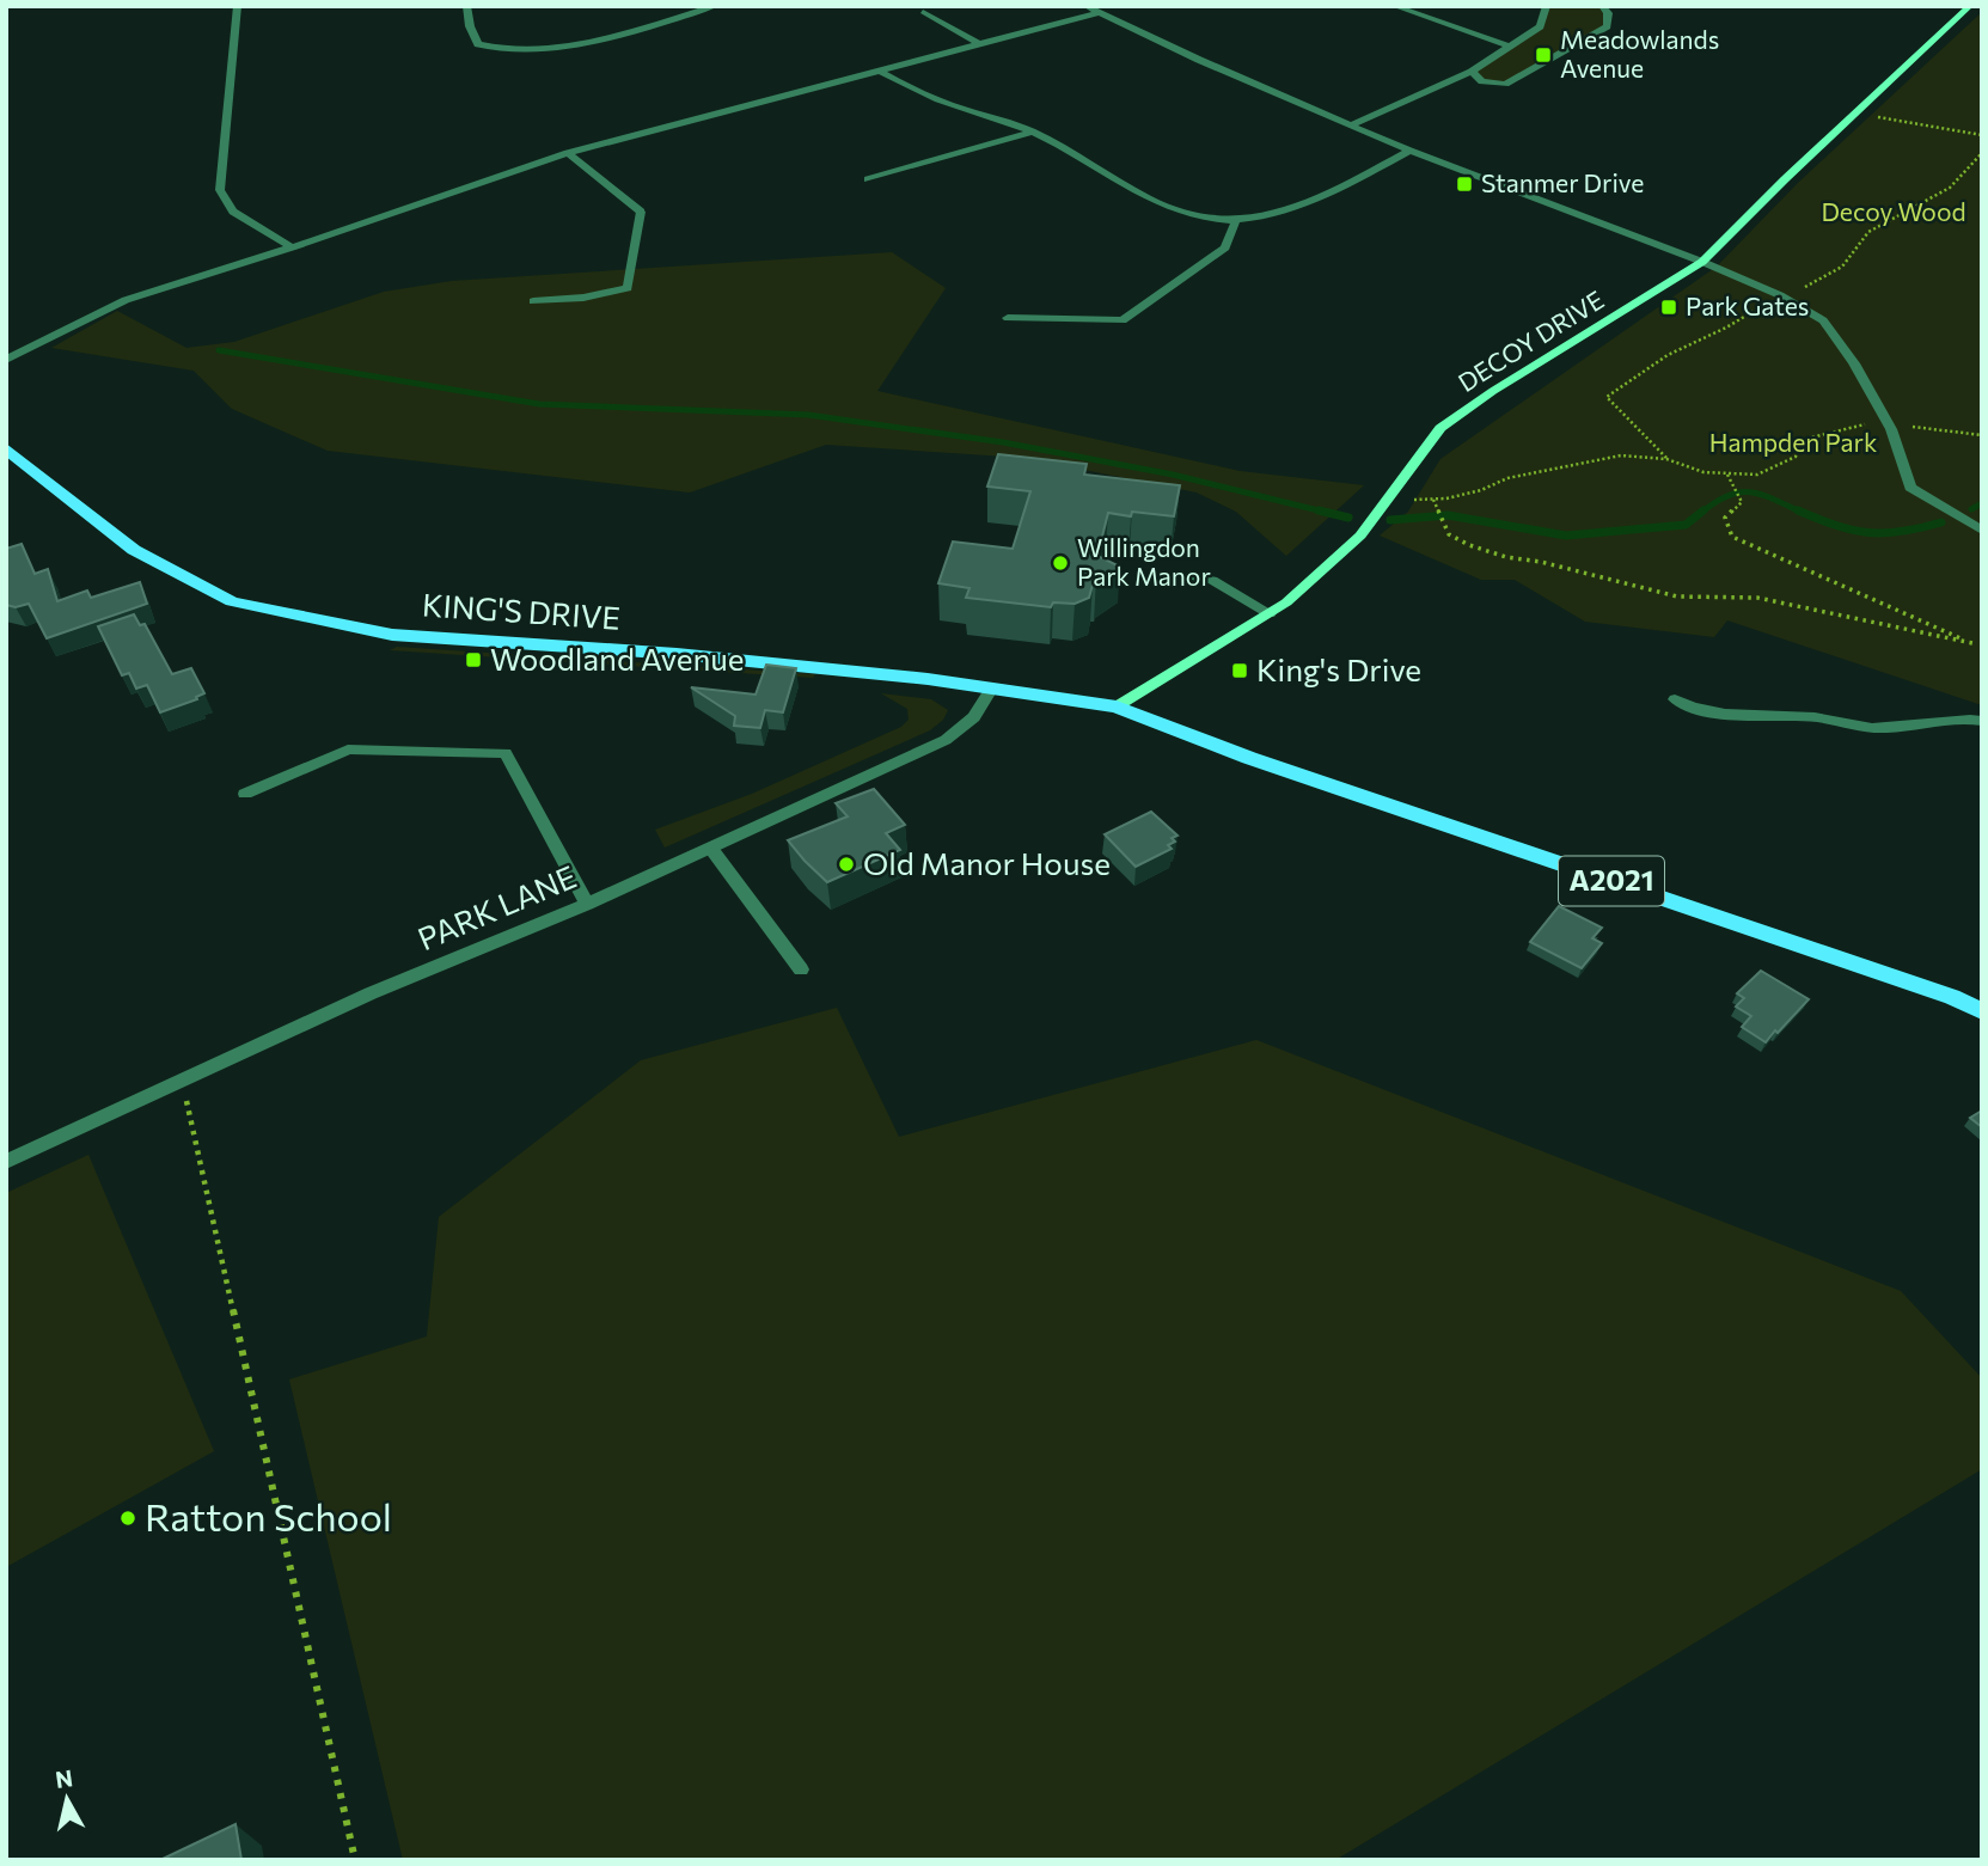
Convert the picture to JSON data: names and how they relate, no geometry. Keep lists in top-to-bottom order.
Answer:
{
  "streets": {
    "main road": ["KING'S DRIVE", "A2021"],
    "street": ["DECOY DRIVE", "PARK LANE"]
  },
  "crossings": [
    ["DECOY DRIVE", "KING'S DRIVE"],
    ["KING'S DRIVE", "PARK LANE"]
  ],
  "parks": ["Decoy Wood", "Hampden Park"],
  "places": {
    "transit": [
      "Meadowlands Avenue",
      "Stanmer Drive",
      "Park Gates",
      "Woodland Avenue",
      "King's Drive"
    ],
    "other": ["Willingdon Park Manor", "Old Manor House", "Ratton School"]
  },
  "north": "top"
}
